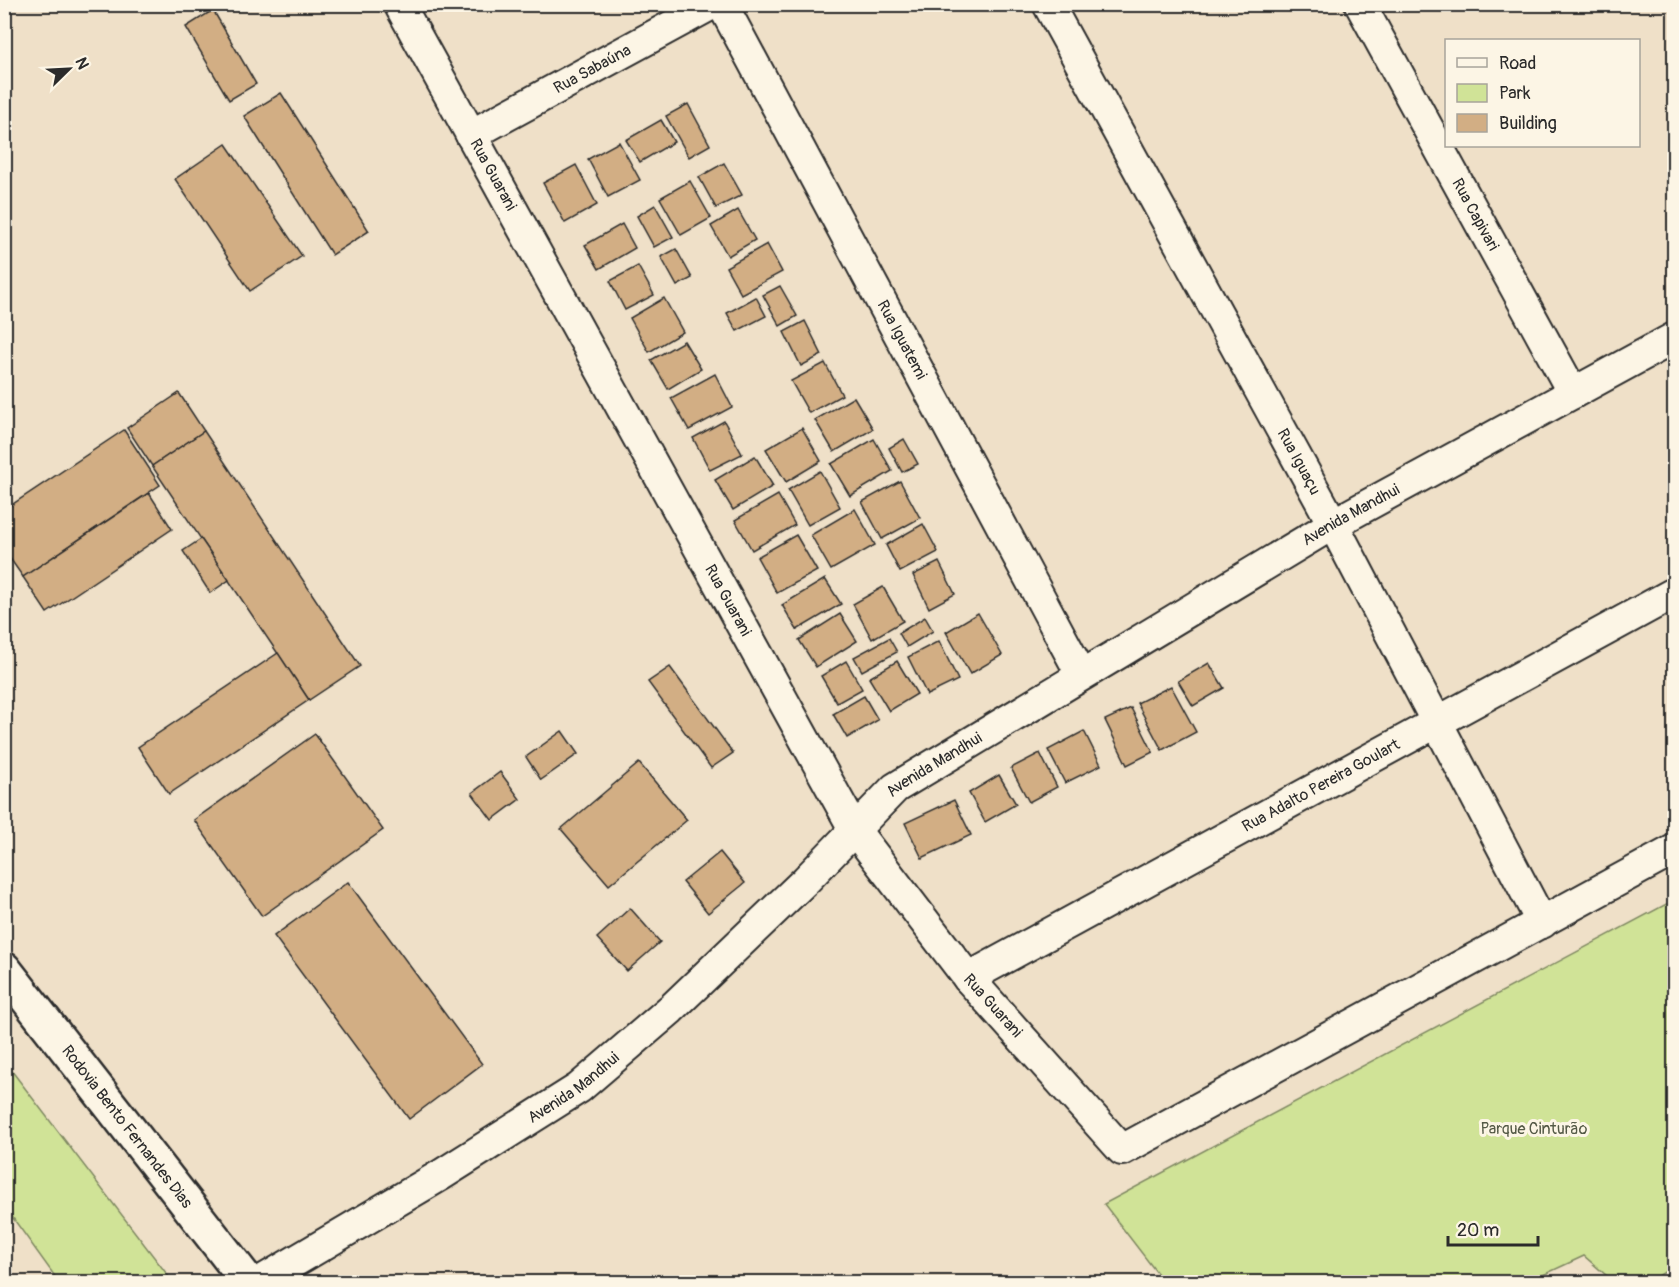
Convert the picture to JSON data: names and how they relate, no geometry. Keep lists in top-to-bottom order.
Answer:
{
  "streets": {
    "highway": ["Rodovia Bento Fernandes Dias"],
    "street": [
      "Rua Sabaúna",
      "Rua Guarani",
      "Rua Capivari",
      "Rua Iguatemi",
      "Rua Iguaçu",
      "Avenida Mandhui",
      "Rua Adalto Pereira Goulart"
    ]
  },
  "crossings": [
    ["Rua Sabaúna", "Rua Guarani"],
    ["Rua Guarani", "Rua Iguaçu"],
    ["Rua Guarani", "Avenida Mandhui"],
    ["Rua Guarani", "Rua Adalto Pereira Goulart"],
    ["Rua Capivari", "Avenida Mandhui"],
    ["Rua Iguatemi", "Avenida Mandhui"],
    ["Rua Iguaçu", "Avenida Mandhui"],
    ["Rua Iguaçu", "Rua Adalto Pereira Goulart"]
  ],
  "parks": ["Parque Cinturão"],
  "legend": ["Road", "Park", "Building"],
  "scale_bar": "20 m",
  "north": "top right"
}
